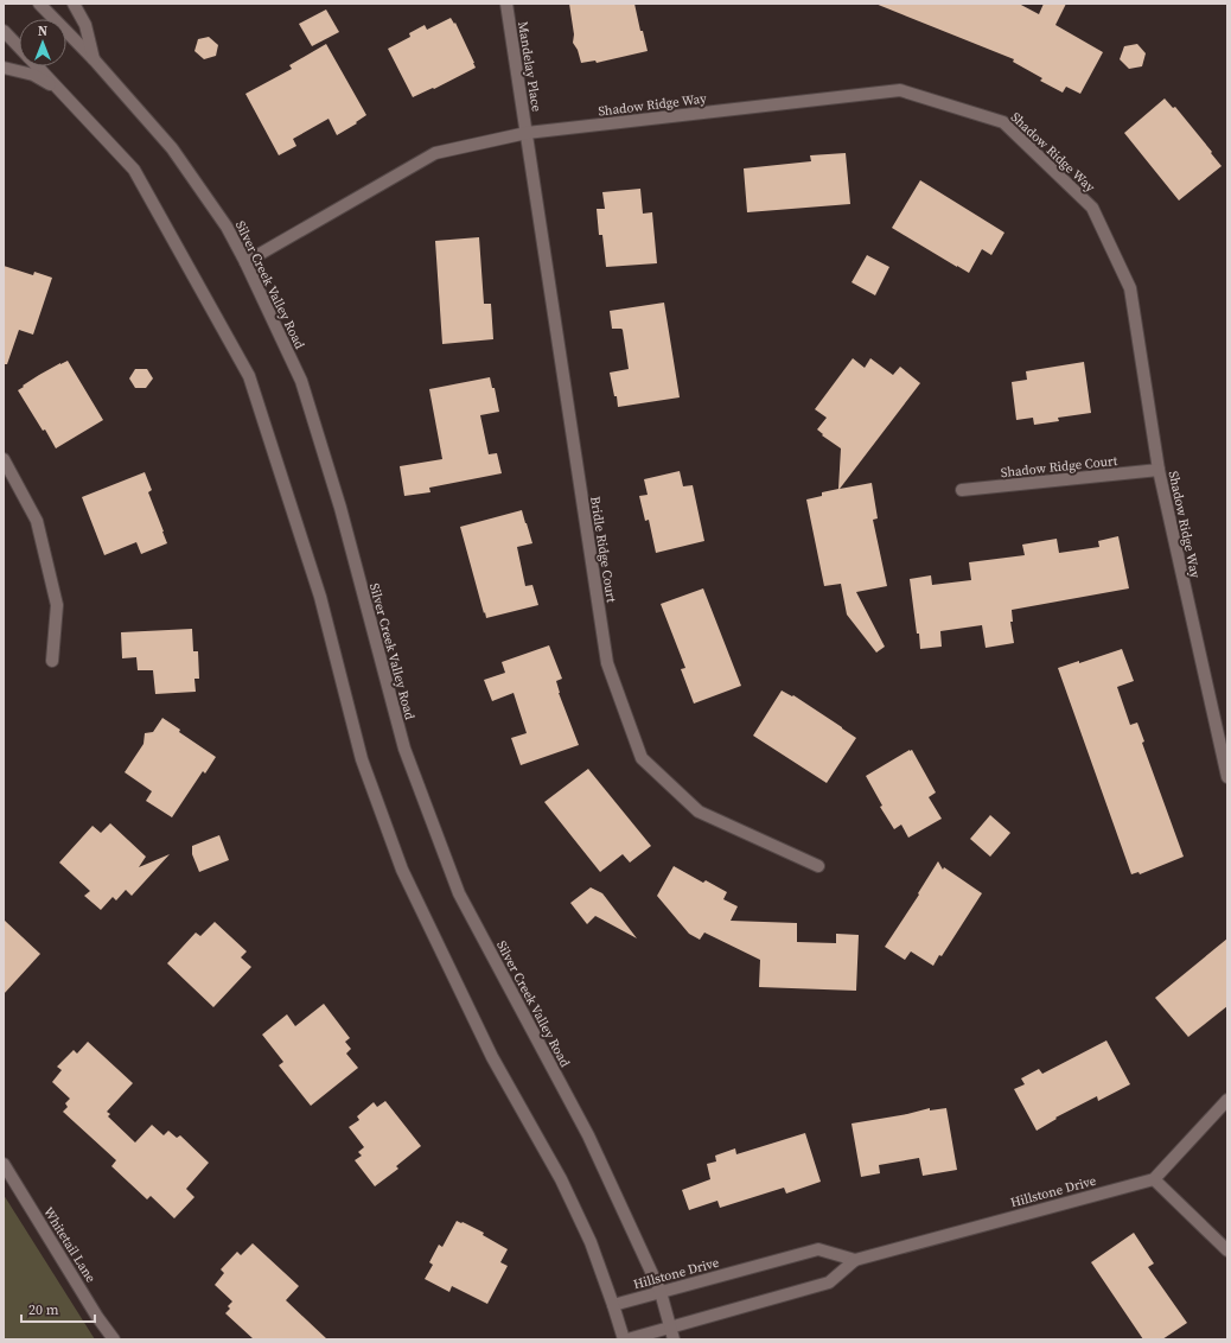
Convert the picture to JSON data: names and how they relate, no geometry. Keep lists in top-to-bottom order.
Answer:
{
  "streets": {
    "street": [
      "Mandelay Place",
      "Shadow Ridge Way",
      "Silver Creek Valley Road",
      "Shadow Ridge Court",
      "Bridle Ridge Court",
      "Hillstone Drive",
      "Whitetail Lane"
    ]
  },
  "crossings": [
    ["Mandelay Place", "Shadow Ridge Way"],
    ["Mandelay Place", "Bridle Ridge Court"],
    ["Shadow Ridge Way", "Silver Creek Valley Road"],
    ["Shadow Ridge Way", "Shadow Ridge Court"],
    ["Shadow Ridge Way", "Bridle Ridge Court"],
    ["Silver Creek Valley Road", "Hillstone Drive"]
  ],
  "scale_bar": "20 m",
  "north": "top"
}
